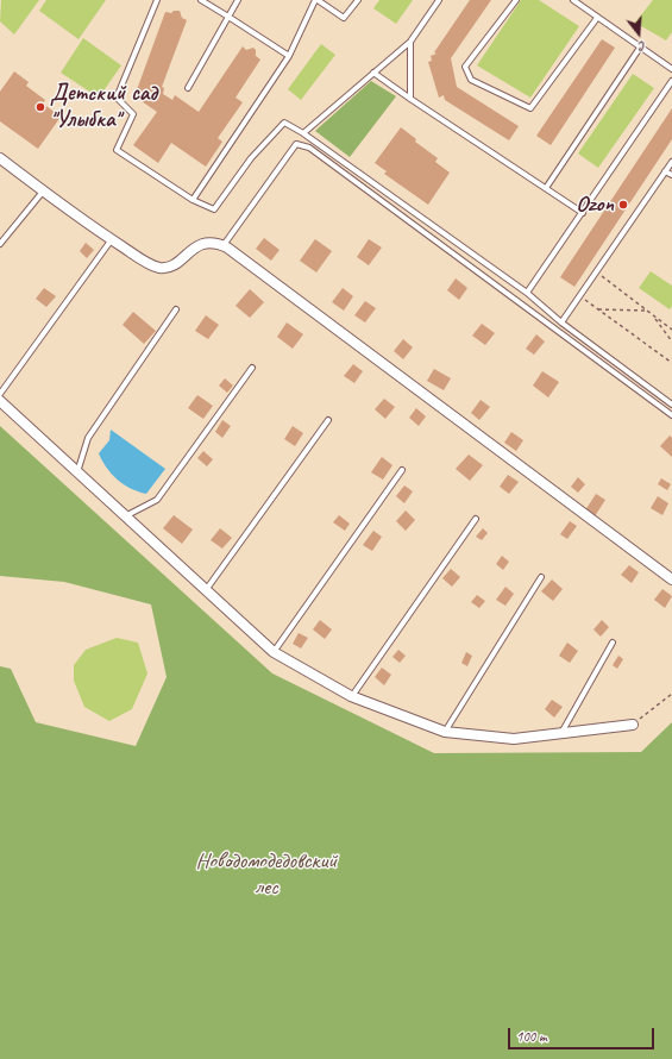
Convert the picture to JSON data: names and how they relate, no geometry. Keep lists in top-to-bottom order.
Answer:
{
  "parks": ["Новодомодедовский лес"],
  "places": ["Детский сад \"Улыбка\"", "Ozon"],
  "scale_bar": "100 m",
  "north": "bottom"
}
